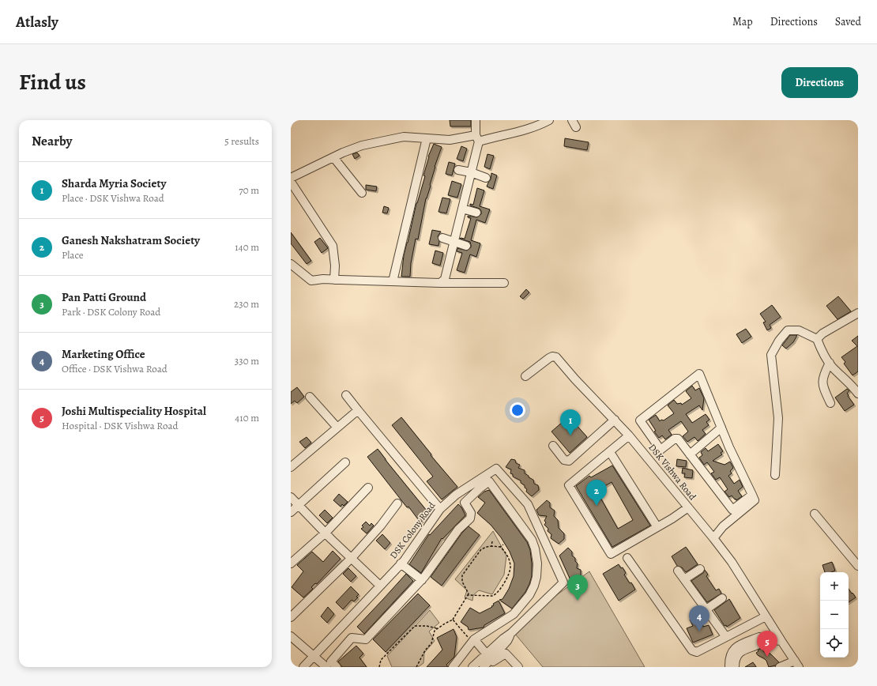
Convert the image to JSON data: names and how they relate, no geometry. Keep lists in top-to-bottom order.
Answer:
{
  "streets": {
    "street": ["DSK Vishwa Road", "DSK Colony Road"]
  },
  "page": {
    "header": "Atlasly",
    "nav": ["Map", "Directions", "Saved"],
    "title": "Find us",
    "buttons": "Directions",
    "heading": ["Nearby", "5 results"],
    "list": [
      {
        "mark": "1",
        "name": "Sharda Myria Society",
        "note": "Place · DSK Vishwa Road",
        "value": "70 m"
      },
      {
        "mark": "2",
        "name": "Ganesh Nakshatram Society",
        "note": "Place",
        "value": "140 m"
      },
      {
        "mark": "3",
        "name": "Pan Patti Ground",
        "note": "Park · DSK Colony Road",
        "value": "230 m"
      },
      {
        "mark": "4",
        "name": "Marketing Office",
        "note": "Office · DSK Vishwa Road",
        "value": "330 m"
      },
      {
        "mark": "5",
        "name": "Joshi Multispeciality Hospital",
        "note": "Hospital · DSK Vishwa Road",
        "value": "410 m"
      }
    ],
    "pins": [
      "1",
      "2",
      "3",
      "4",
      "5"
    ],
    "map_buttons": ["+", "−"]
  }
}
